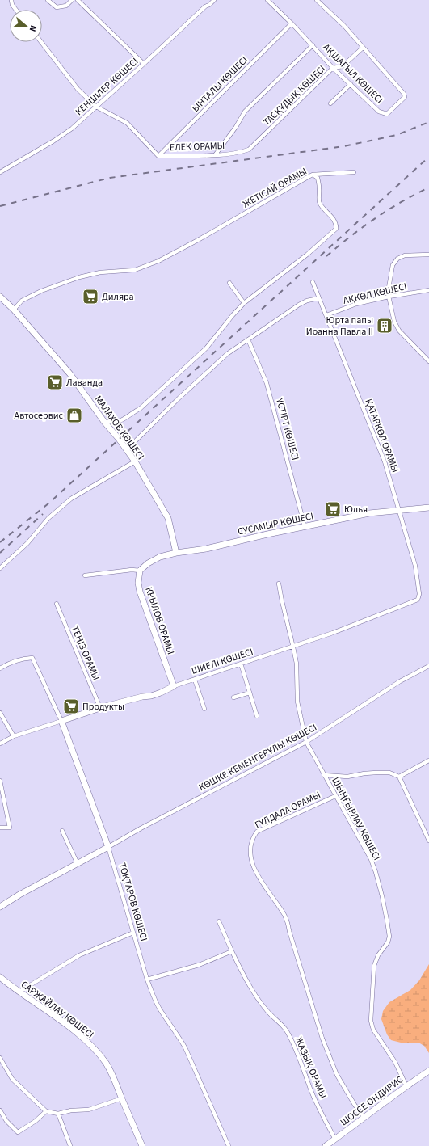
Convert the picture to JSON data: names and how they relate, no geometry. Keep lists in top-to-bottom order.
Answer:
{
  "streets": {
    "street": [
      "АҚШАҒЫЛ КӨШЕСІ",
      "ЫНТАЛЫ КӨШЕСІ",
      "КЕНШІЛЕР КӨШЕСІ",
      "ТАСҚҰДЫҚ КӨШЕСІ",
      "ЕЛЕК ОРАМЫ",
      "ЖЕТІСАЙ ОРАМЫ",
      "АҚКӨЛ КӨШЕСІ",
      "МАЛАХОВ КӨШЕСІ",
      "ҮСТІРТ КӨШЕСІ",
      "ҚАТАРКӨЛ ОРАМЫ",
      "СУСАМЫР КӨШЕСІ",
      "КРЫЛОВ ОРАМЫ",
      "ТЕҢІЗ ОРАМЫ",
      "ШИЕЛІ КӨШЕСІ",
      "КӨШКЕ КЕМЕНГЕРҰЛЫ КӨШЕСІ",
      "ГҮЛДАЛА ОРАМЫ",
      "ШЫҢҒЫРЛАУ КӨШЕСІ",
      "ТОҚТАРОВ КӨШЕСІ",
      "САРЖАЙЛАУ КӨШЕСІ",
      "ЖАЗЫҚ ОРАМЫ",
      "ШОССЕ ОНДИРИС"
    ]
  },
  "crossings": [
    ["АҚШАҒЫЛ КӨШЕСІ", "ЫНТАЛЫ КӨШЕСІ"],
    ["АҚШАҒЫЛ КӨШЕСІ", "ТАСҚҰДЫҚ КӨШЕСІ"],
    ["ЫНТАЛЫ КӨШЕСІ", "ЕЛЕК ОРАМЫ"],
    ["КЕНШІЛЕР КӨШЕСІ", "ЕЛЕК ОРАМЫ"],
    ["ТАСҚҰДЫҚ КӨШЕСІ", "ЕЛЕК ОРАМЫ"],
    ["ЖЕТІСАЙ ОРАМЫ", "МАЛАХОВ КӨШЕСІ"],
    ["АҚКӨЛ КӨШЕСІ", "ҚАТАРКӨЛ ОРАМЫ"],
    ["МАЛАХОВ КӨШЕСІ", "СУСАМЫР КӨШЕСІ"],
    ["ҮСТІРТ КӨШЕСІ", "СУСАМЫР КӨШЕСІ"],
    ["ҚАТАРКӨЛ ОРАМЫ", "СУСАМЫР КӨШЕСІ"],
    ["ҚАТАРКӨЛ ОРАМЫ", "ШИЕЛІ КӨШЕСІ"],
    ["СУСАМЫР КӨШЕСІ", "КРЫЛОВ ОРАМЫ"],
    ["КРЫЛОВ ОРАМЫ", "ШИЕЛІ КӨШЕСІ"],
    ["ТЕҢІЗ ОРАМЫ", "ШИЕЛІ КӨШЕСІ"],
    ["ШИЕЛІ КӨШЕСІ", "ТОҚТАРОВ КӨШЕСІ"],
    ["КӨШКЕ КЕМЕНГЕРҰЛЫ КӨШЕСІ", "ШЫҢҒЫРЛАУ КӨШЕСІ"],
    ["КӨШКЕ КЕМЕНГЕРҰЛЫ КӨШЕСІ", "ТОҚТАРОВ КӨШЕСІ"],
    ["ГҮЛДАЛА ОРАМЫ", "ШЫҢҒЫРЛАУ КӨШЕСІ"],
    ["ГҮЛДАЛА ОРАМЫ", "ШОССЕ ОНДИРИС"],
    ["ШЫҢҒЫРЛАУ КӨШЕСІ", "ШОССЕ ОНДИРИС"],
    ["ЖАЗЫҚ ОРАМЫ", "ШОССЕ ОНДИРИС"]
  ],
  "places": {
    "supermarket": [
      "Диляра",
      "Лаванда",
      "Юлья",
      "Продукты"
    ],
    "building": ["Юрта папы Иоанна Павла II"],
    "shop": ["Автосервис"]
  },
  "north": "right"
}
